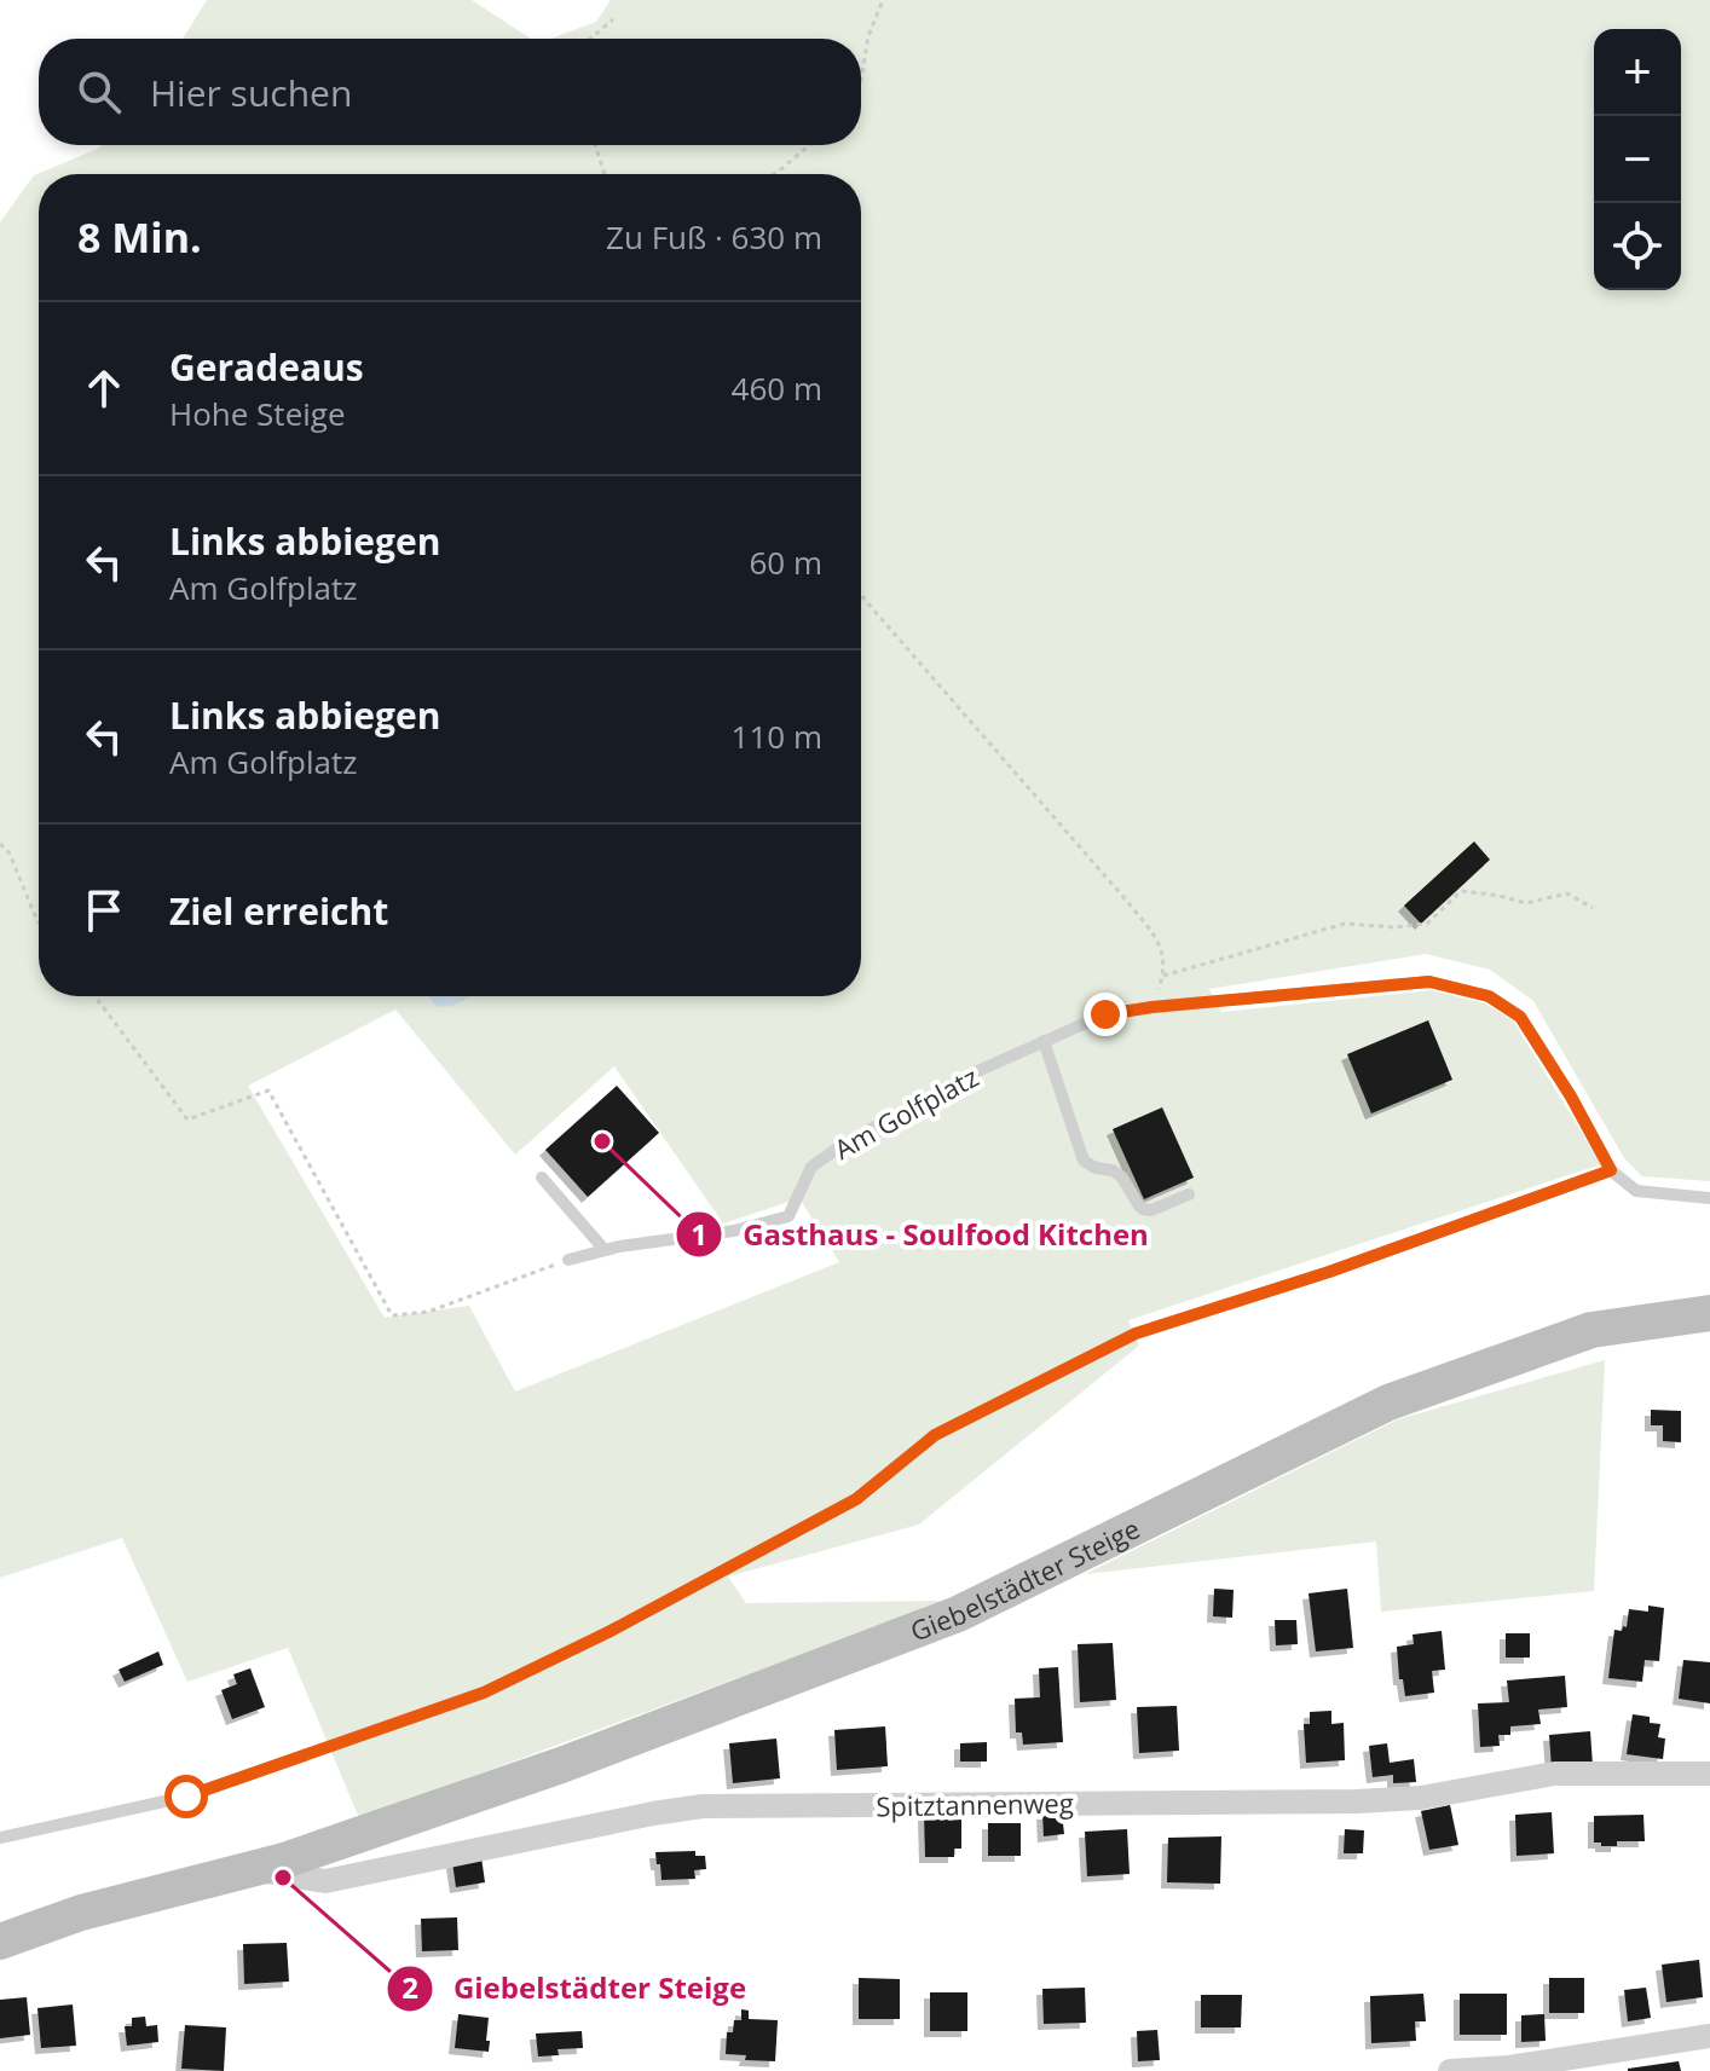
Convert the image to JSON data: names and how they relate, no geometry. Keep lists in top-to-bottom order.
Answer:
{
  "streets": {
    "main road": ["Giebelstädter Steige"],
    "street": ["Spitztannenweg"],
    "lane": ["Am Golfplatz"]
  },
  "crossings": [
    ["Giebelstädter Steige", "Spitztannenweg"]
  ],
  "places": ["Gasthaus - Soulfood Kitchen", "Giebelstädter Steige"],
  "page": {
    "map_buttons": ["+", "−"],
    "search": "Hier suchen",
    "heading": ["8 Min.", "Zu Fuß · 630 m"],
    "list": [
      ["Geradeaus", "Hohe Steige", "460 m"],
      ["Links abbiegen", "Am Golfplatz", "60 m"],
      ["Links abbiegen", "Am Golfplatz", "110 m"],
      "Ziel erreicht"
    ]
  }
}
